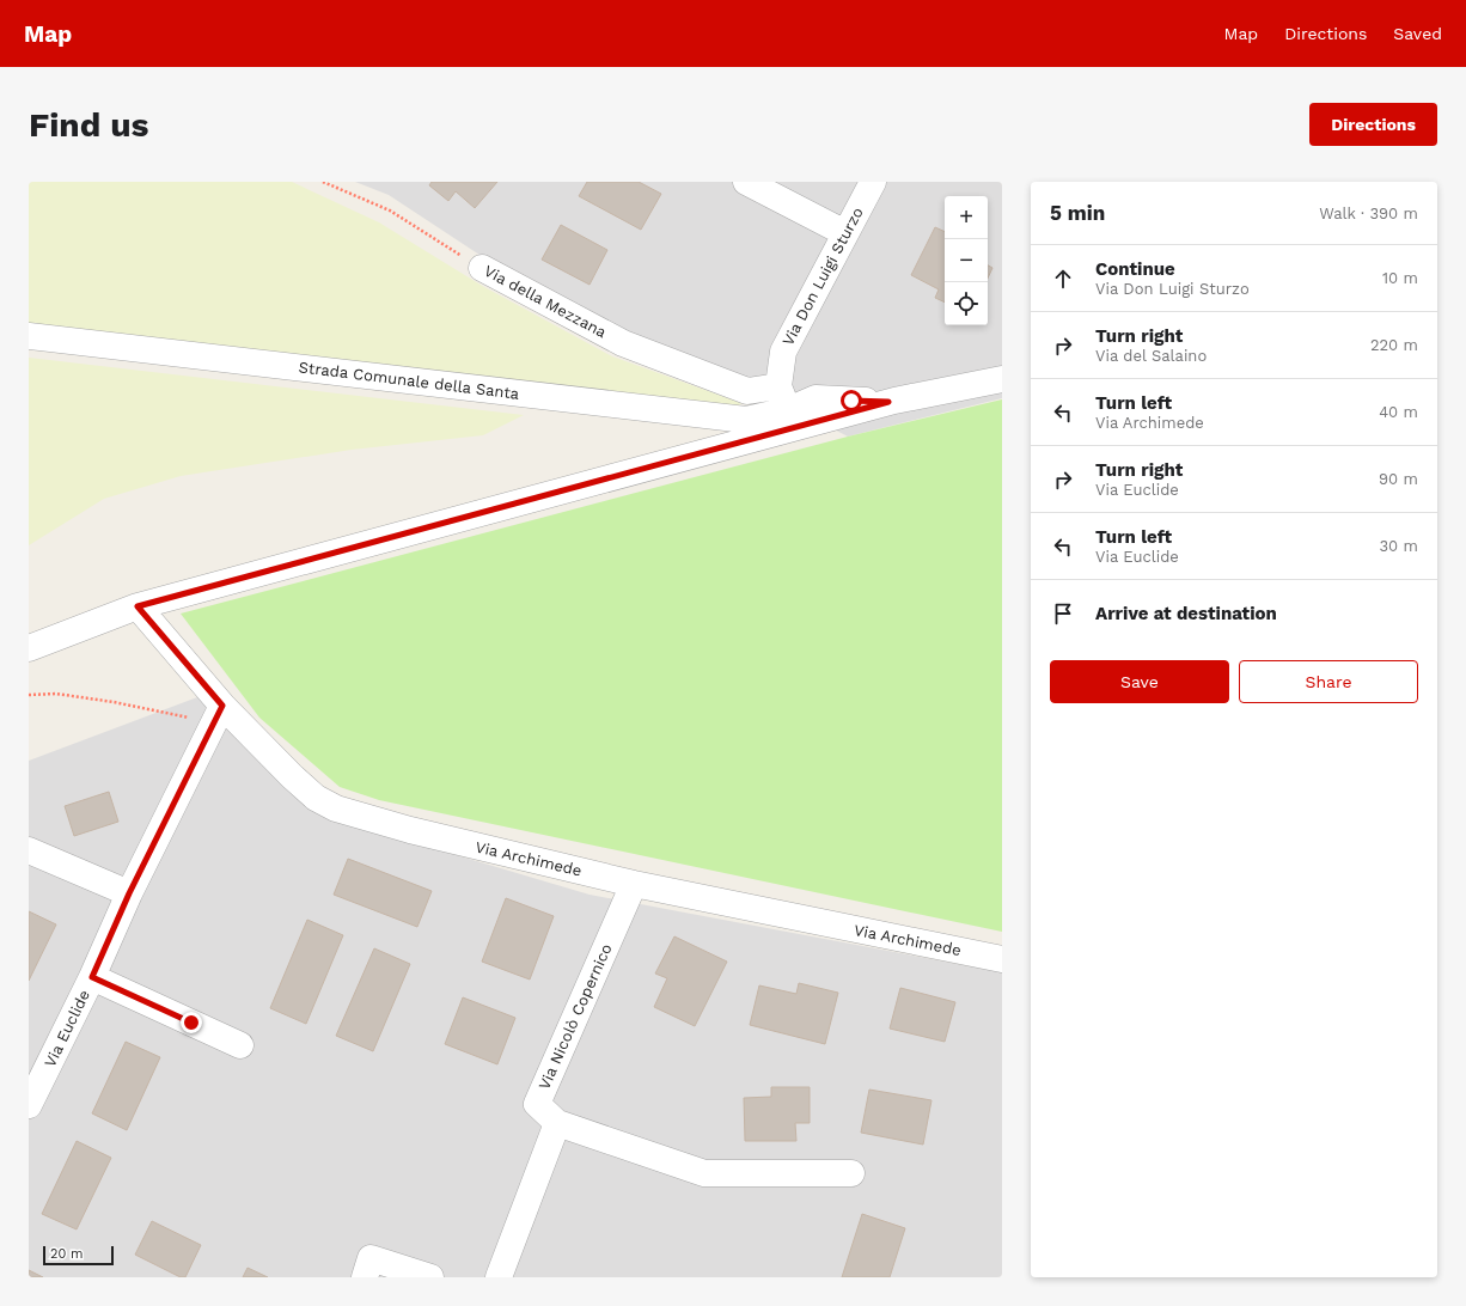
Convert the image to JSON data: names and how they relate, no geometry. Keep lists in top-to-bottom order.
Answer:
{
  "streets": {
    "street": [
      "Via Don Luigi Sturzo",
      "Via della Mezzana",
      "Strada Comunale della Santa",
      "Via Archimede",
      "Via Nicolò Copernico",
      "Via Euclide"
    ]
  },
  "crossings": [
    ["Via Don Luigi Sturzo", "Via della Mezzana"],
    ["Via Don Luigi Sturzo", "Strada Comunale della Santa"],
    ["Via Archimede", "Via Nicolò Copernico"],
    ["Via Archimede", "Via Euclide"]
  ],
  "scale_bar": "20 m",
  "page": {
    "header": "Map",
    "nav": ["Map", "Directions", "Saved"],
    "buttons": [
      "Directions",
      ["Save", "Share"]
    ],
    "title": "Find us",
    "heading": ["5 min", "Walk · 390 m"],
    "map_buttons": ["+", "−"],
    "list": [
      ["Continue", "Via Don Luigi Sturzo", "10 m"],
      ["Turn right", "Via del Salaino", "220 m"],
      ["Turn left", "Via Archimede", "40 m"],
      ["Turn right", "Via Euclide", "90 m"],
      ["Turn left", "Via Euclide", "30 m"],
      "Arrive at destination"
    ],
    "scale": "20 m"
  }
}
